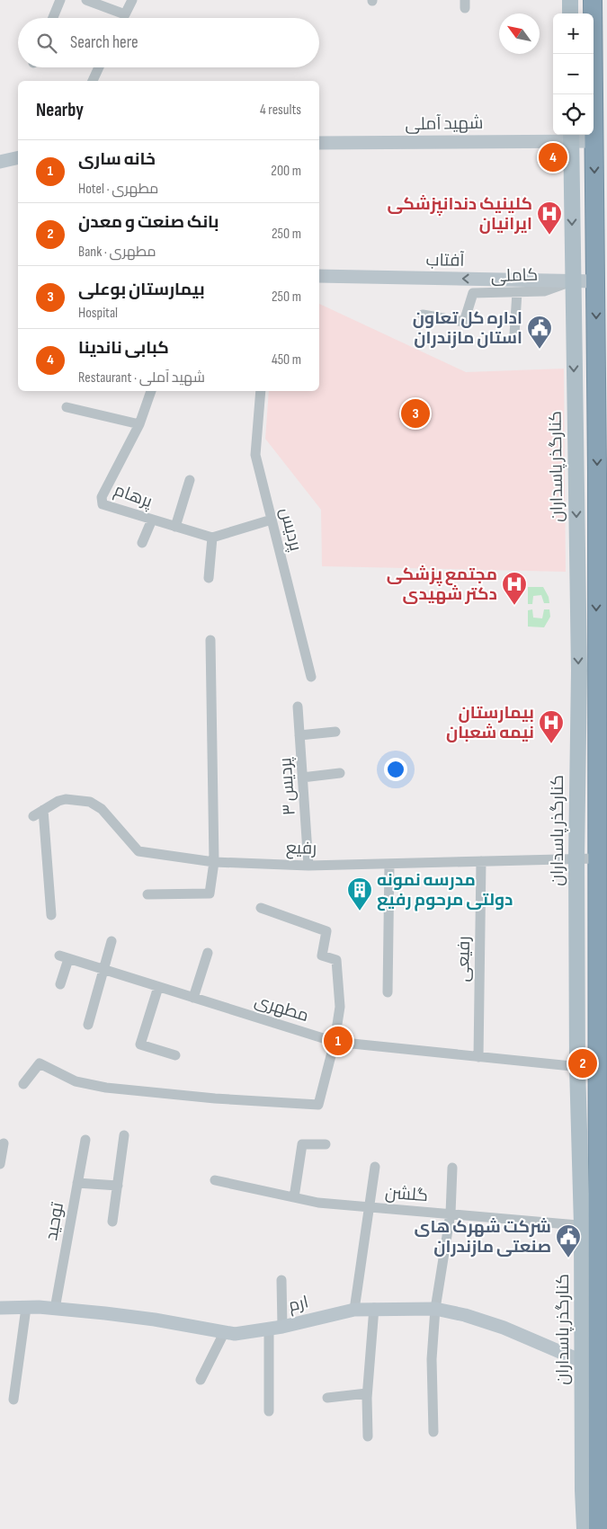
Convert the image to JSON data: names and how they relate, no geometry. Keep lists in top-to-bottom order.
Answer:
{
  "streets": {
    "main road": [
      "شهید آملی",
      "آفتاب",
      "کنارگذر پاسداران",
      "ارم"
    ],
    "street": [
      "کاملی",
      "پرهام",
      "پردیس",
      "پردیس ۳",
      "رفیع",
      "رفیعی",
      "مطهری",
      "گلشن",
      "توحید"
    ]
  },
  "crossings": [
    ["شهید آملی", "کنارگذر پاسداران"],
    ["آفتاب", "کاملی"],
    ["آفتاب", "کنارگذر پاسداران"],
    ["کاملی", "کنارگذر پاسداران"],
    ["کنارگذر پاسداران", "رفیع"],
    ["کنارگذر پاسداران", "مطهری"],
    ["کنارگذر پاسداران", "گلشن"],
    ["کنارگذر پاسداران", "ارم"],
    ["پردیس ۳", "رفیع"],
    ["رفیع", "رفیعی"],
    ["رفیعی", "مطهری"],
    ["توحید", "ارم"]
  ],
  "one_way": ["آفتاب", "کنارگذر پاسداران"],
  "places": {
    "hospital": ["کلینیک دندانپزشکی ایرانیان", "مجتمع پزشکی دکتر شهیدی", "بیمارستان نیمه شعبان"],
    "public building": ["اداره کل تعاون استان مازندران", "شرکت شهرک های صنعتی مازندران"],
    "building": ["مدرسه نمونه دولتی مرحوم رفیع"]
  },
  "north": "top left",
  "page": {
    "map_buttons": ["+", "−"],
    "search": "Search here",
    "heading": ["Nearby", "4 results"],
    "list": [
      {
        "mark": "1",
        "name": "خانه ساری",
        "note": "Hotel · مطهری",
        "value": "200 m"
      },
      {
        "mark": "2",
        "name": "بانک صنعت و معدن",
        "note": "Bank · مطهری",
        "value": "250 m"
      },
      {
        "mark": "3",
        "name": "بیمارستان بوعلی",
        "note": "Hospital",
        "value": "250 m"
      },
      {
        "mark": "4",
        "name": "کبابی ناندینا",
        "note": "Restaurant · شهید آملی",
        "value": "450 m"
      }
    ],
    "pins": [
      "4",
      "3",
      "1",
      "2"
    ]
  }
}
